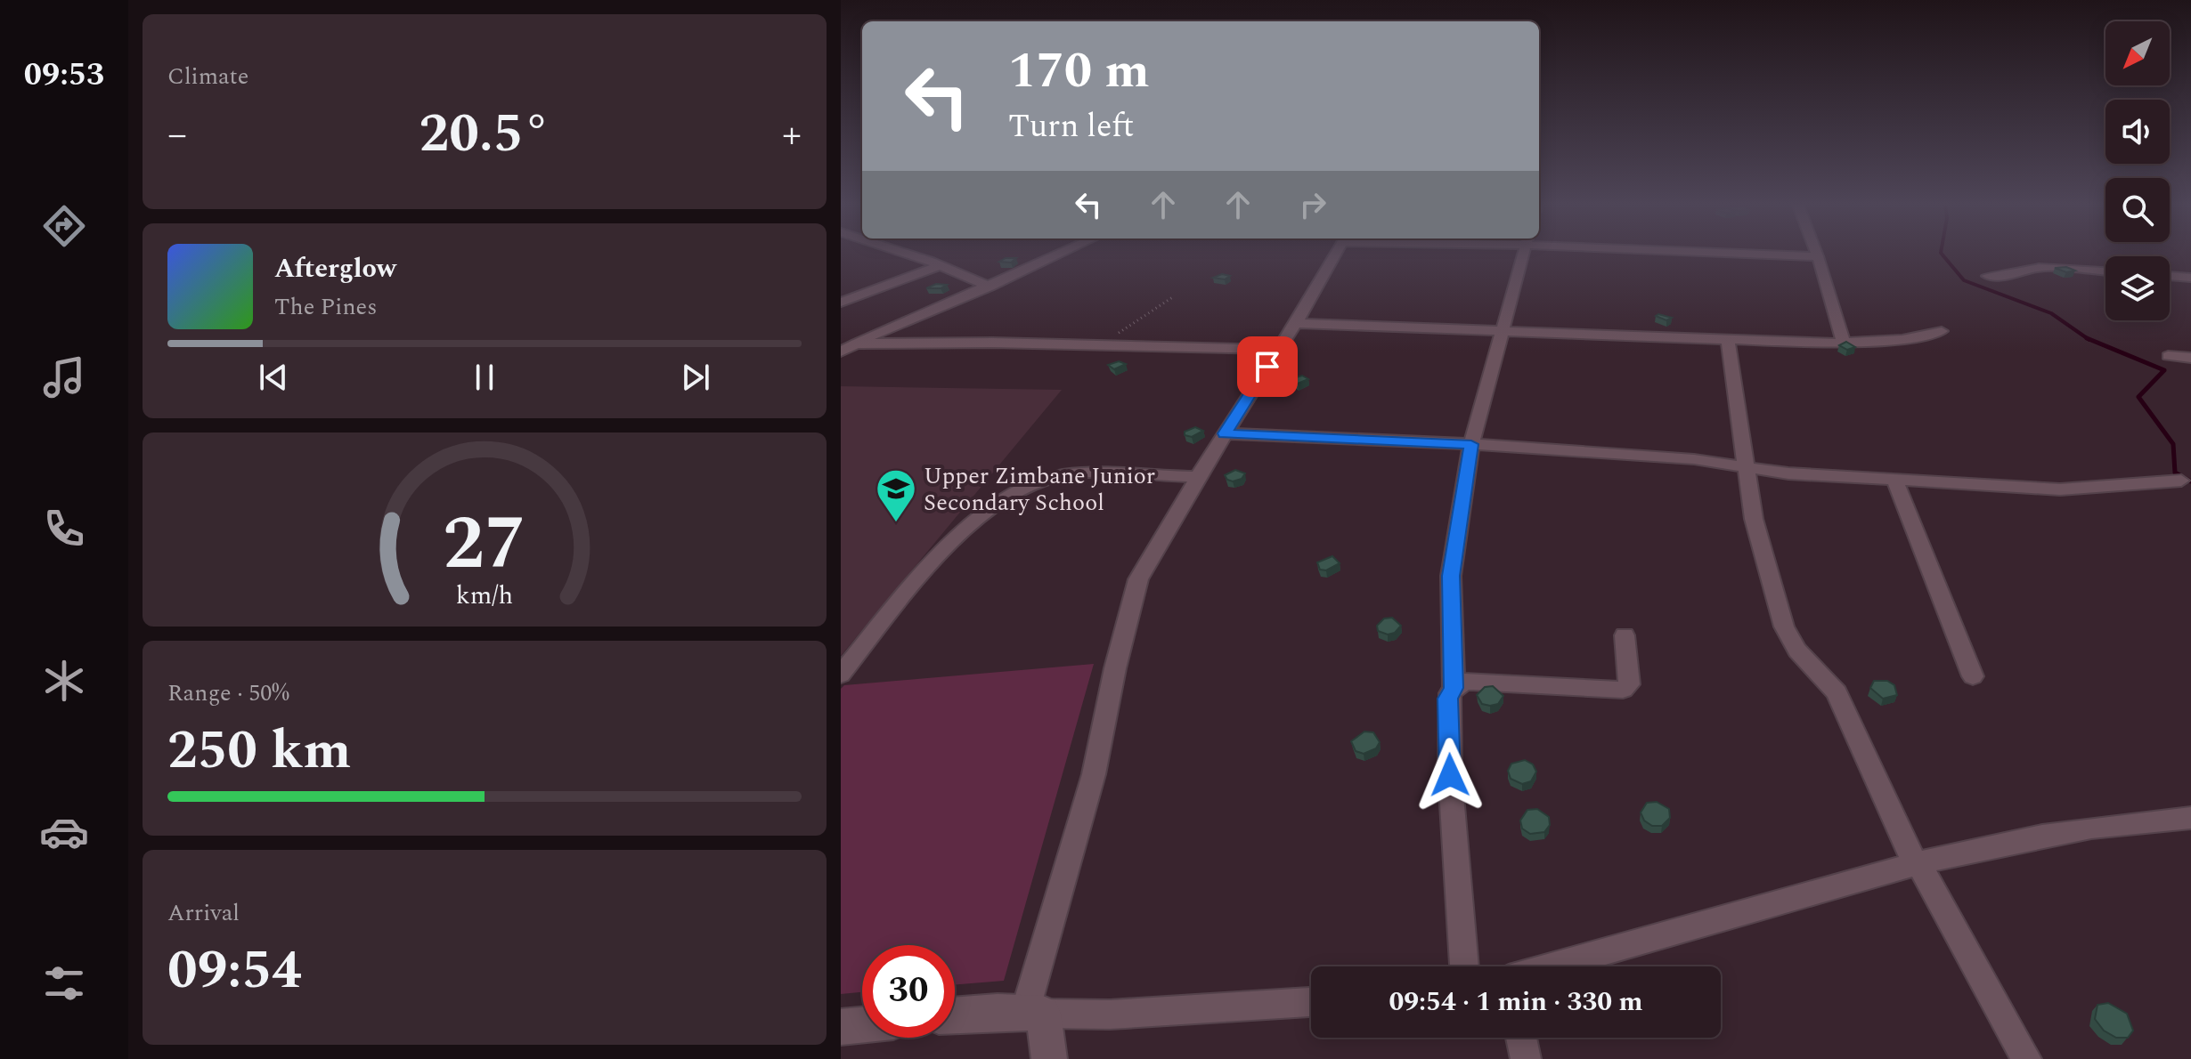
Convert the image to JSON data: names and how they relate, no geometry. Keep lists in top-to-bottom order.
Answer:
{
  "places": {
    "school or university": ["Upper Zimbane Junior Secondary School"]
  },
  "north": "bottom left",
  "page": {
    "tabs": "09:53",
    "tile": [
      "Climate",
      ["Range · 50%", "250 km"],
      ["Arrival", "09:54"]
    ],
    "turn": ["170 m", "Turn left"],
    "heat": ["−", "20.5°", "+"],
    "song": ["Afterglow", "The Pines"],
    "limit": "30",
    "trip": "09:54 · 1 min · 330 m",
    "gauge": ["27", "km/h"]
  }
}
